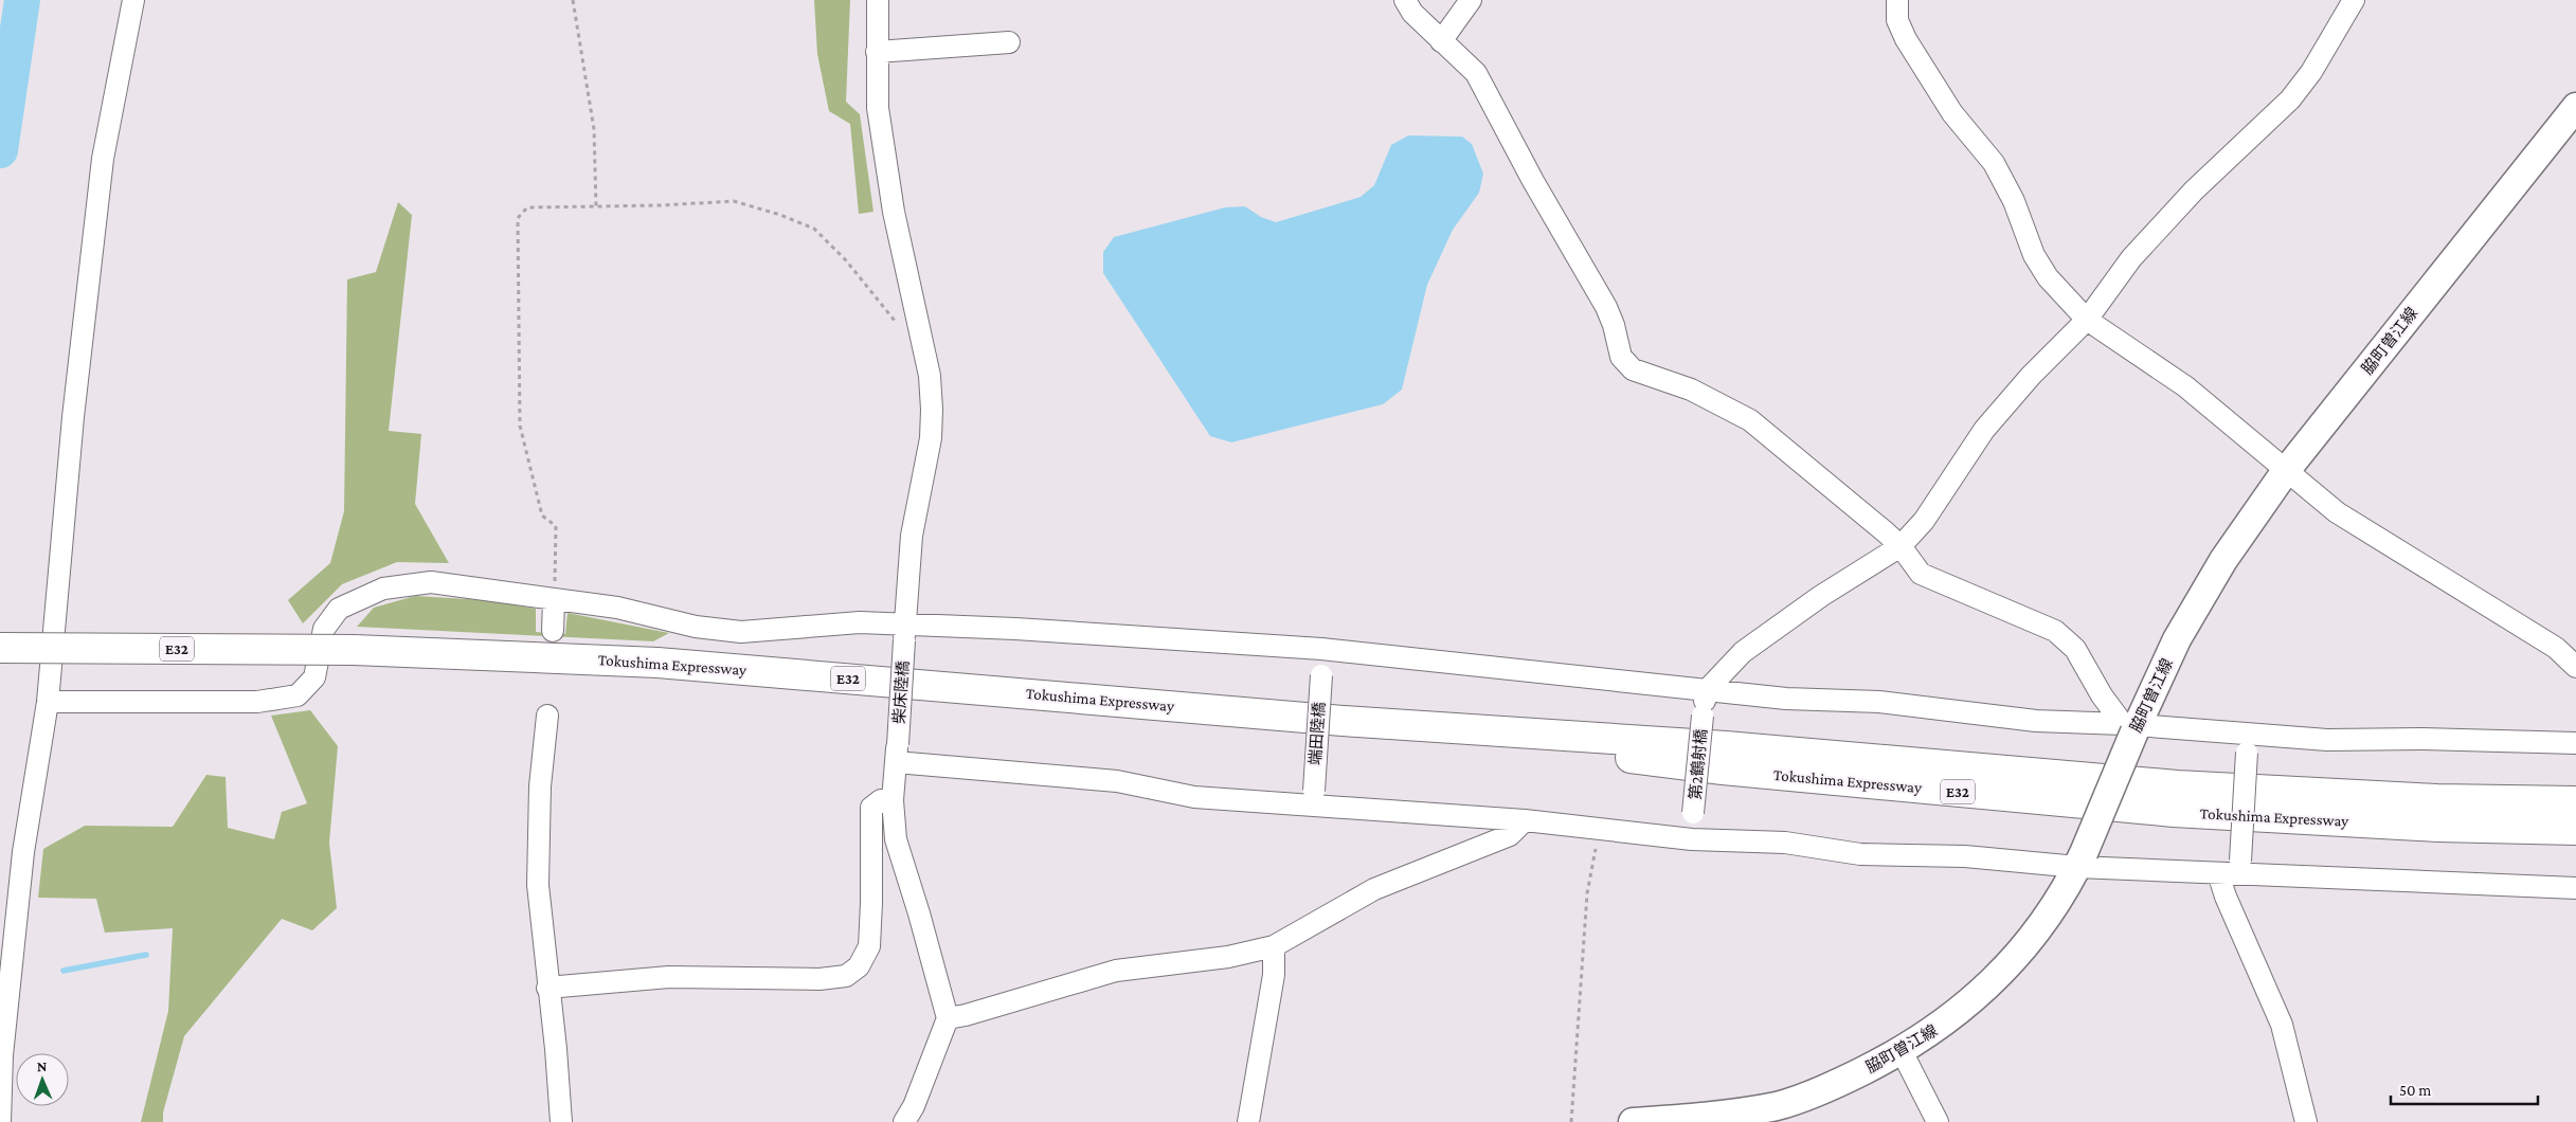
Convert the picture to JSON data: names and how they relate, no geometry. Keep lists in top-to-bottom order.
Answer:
{
  "streets": {
    "highway": ["E32", "Tokushima Expressway"],
    "main road": ["脇町曽江線"],
    "street": ["柴床陸橋", "端田陸橋", "第2鶴射橋"]
  },
  "scale_bar": "50 m",
  "north": "top"
}
